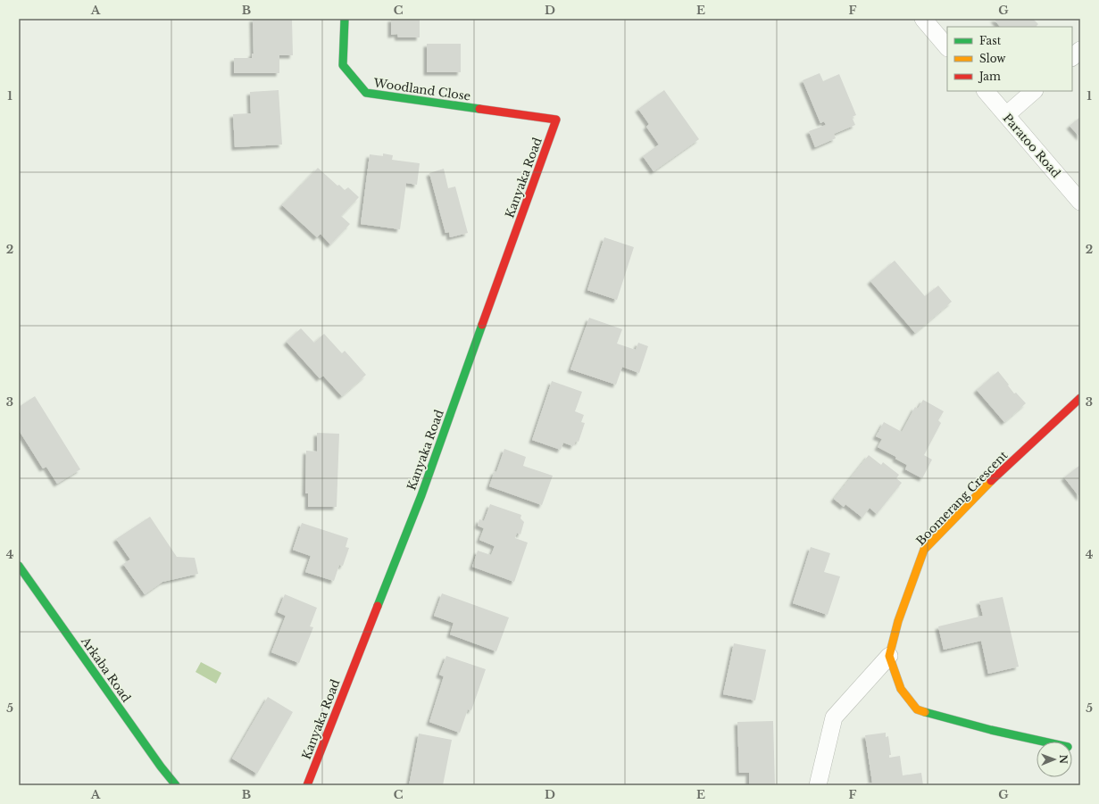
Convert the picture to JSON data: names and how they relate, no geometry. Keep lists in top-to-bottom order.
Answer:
{
  "streets": {
    "street": [
      "Woodland Close",
      "Paratoo Road",
      "Kanyaka Road",
      "Boomerang Crescent",
      "Arkaba Road"
    ]
  },
  "crossings": [
    ["Woodland Close", "Kanyaka Road"]
  ],
  "legend": ["Fast", "Slow", "Jam"],
  "north": "right",
  "grid": {
    "columns": [
      "A",
      "B",
      "C",
      "D",
      "E",
      "F",
      "G"
    ],
    "rows": [
      "1",
      "2",
      "3",
      "4",
      "5"
    ]
  }
}
